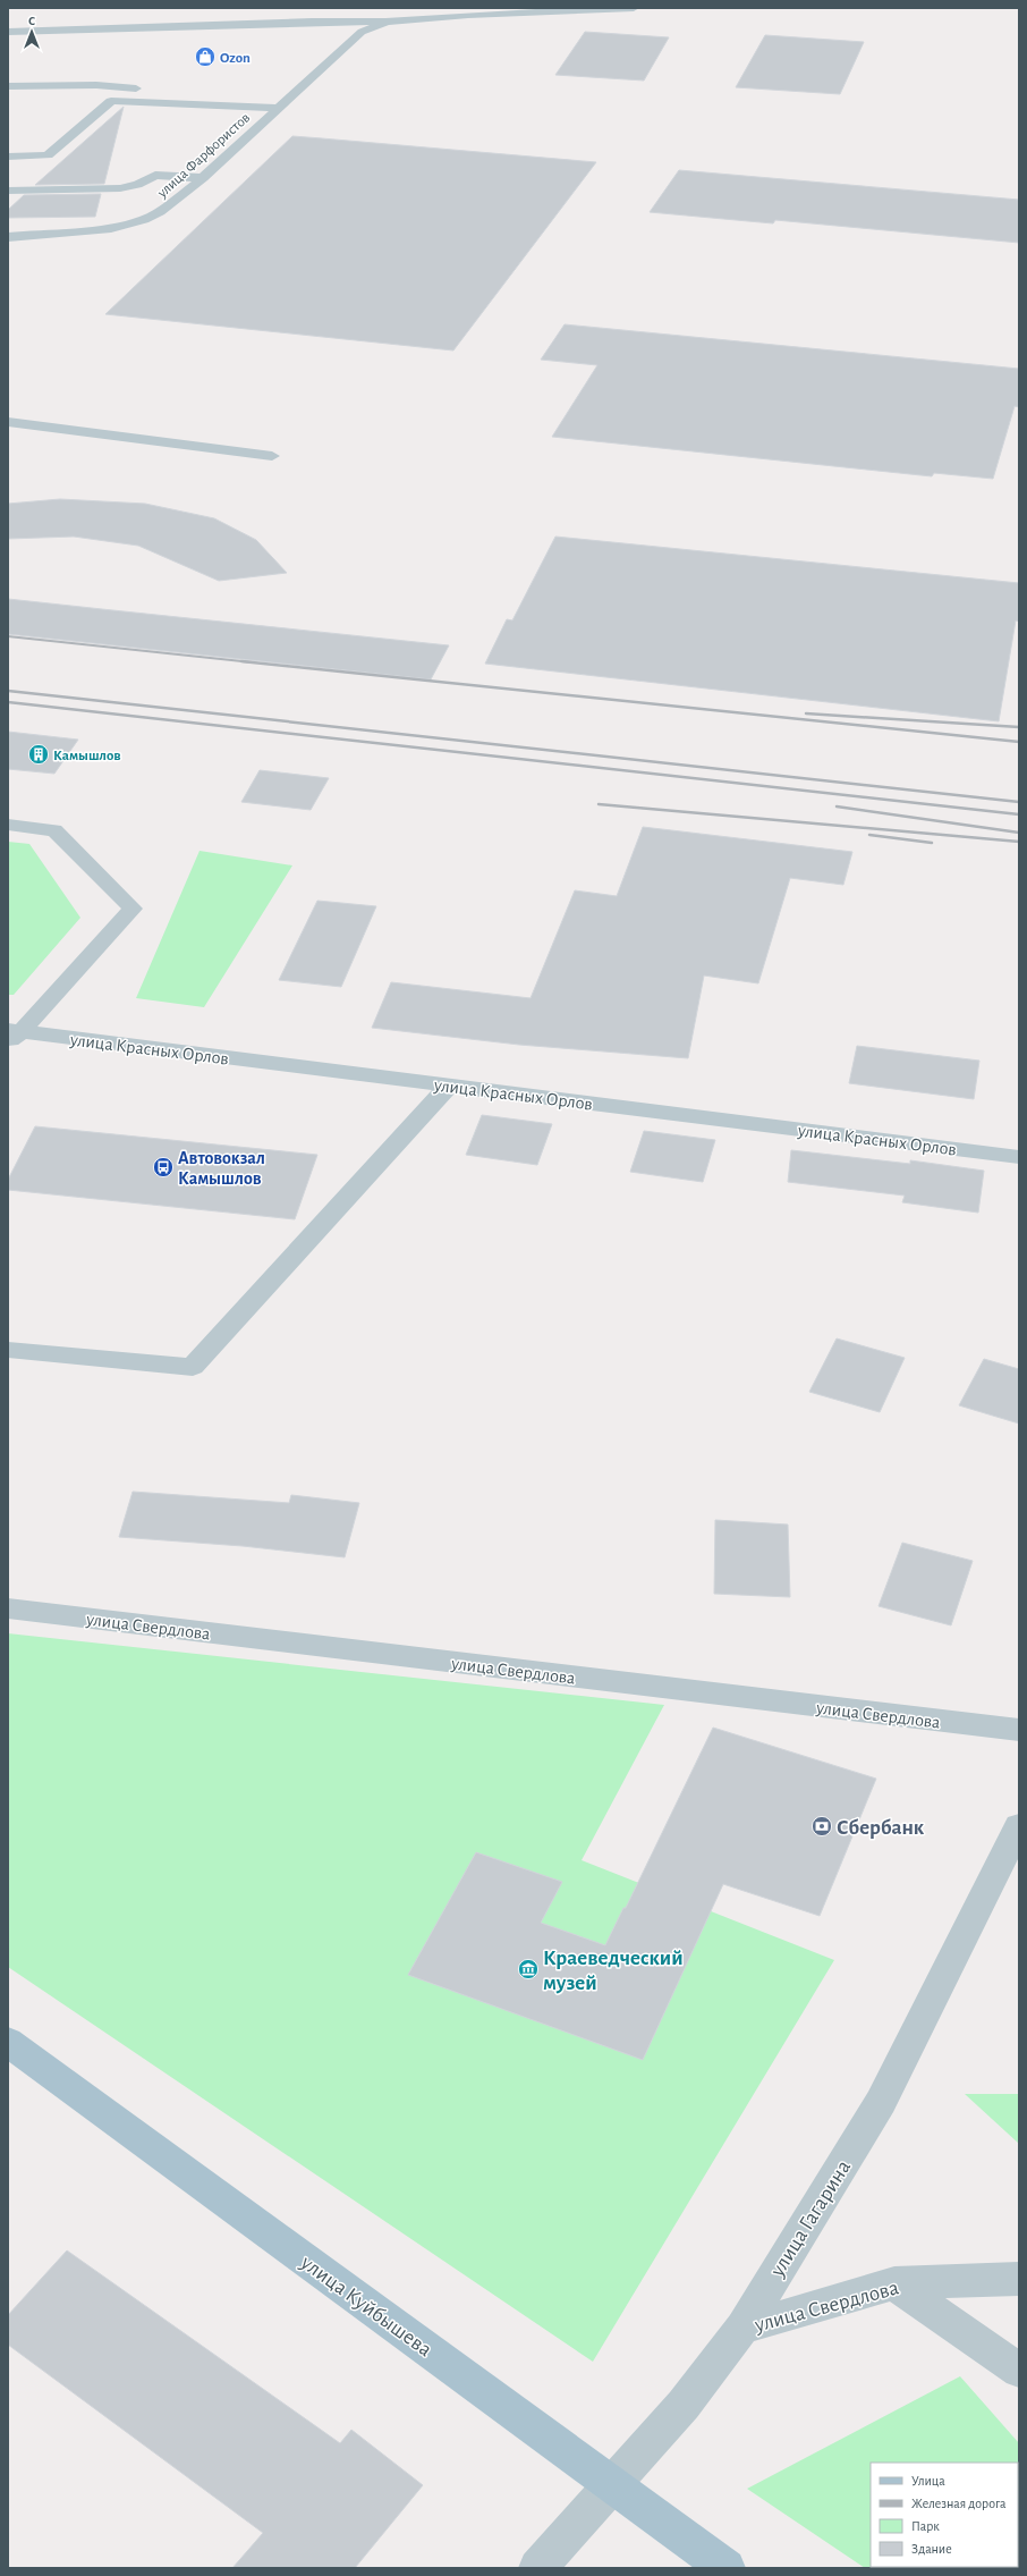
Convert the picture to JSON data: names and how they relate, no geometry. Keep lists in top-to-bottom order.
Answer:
{
  "streets": {
    "main road": ["улица Куйбышева"],
    "street": [
      "улица Фарфористов",
      "улица Красных Орлов",
      "улица Свердлова",
      "улица Гагарина"
    ]
  },
  "crossings": [
    ["улица Свердлова", "улица Гагарина"],
    ["улица Гагарина", "улица Куйбышева"]
  ],
  "places": {
    "shop": ["Ozon"],
    "building": ["Камышлов"],
    "bus stop": ["Автовокзал Камышлов"],
    "bank": ["Сбербанк"],
    "museum": ["Краеведческий музей"]
  },
  "legend": [
    "Улица",
    "Железная дорога",
    "Парк",
    "Здание"
  ],
  "north": "top"
}
